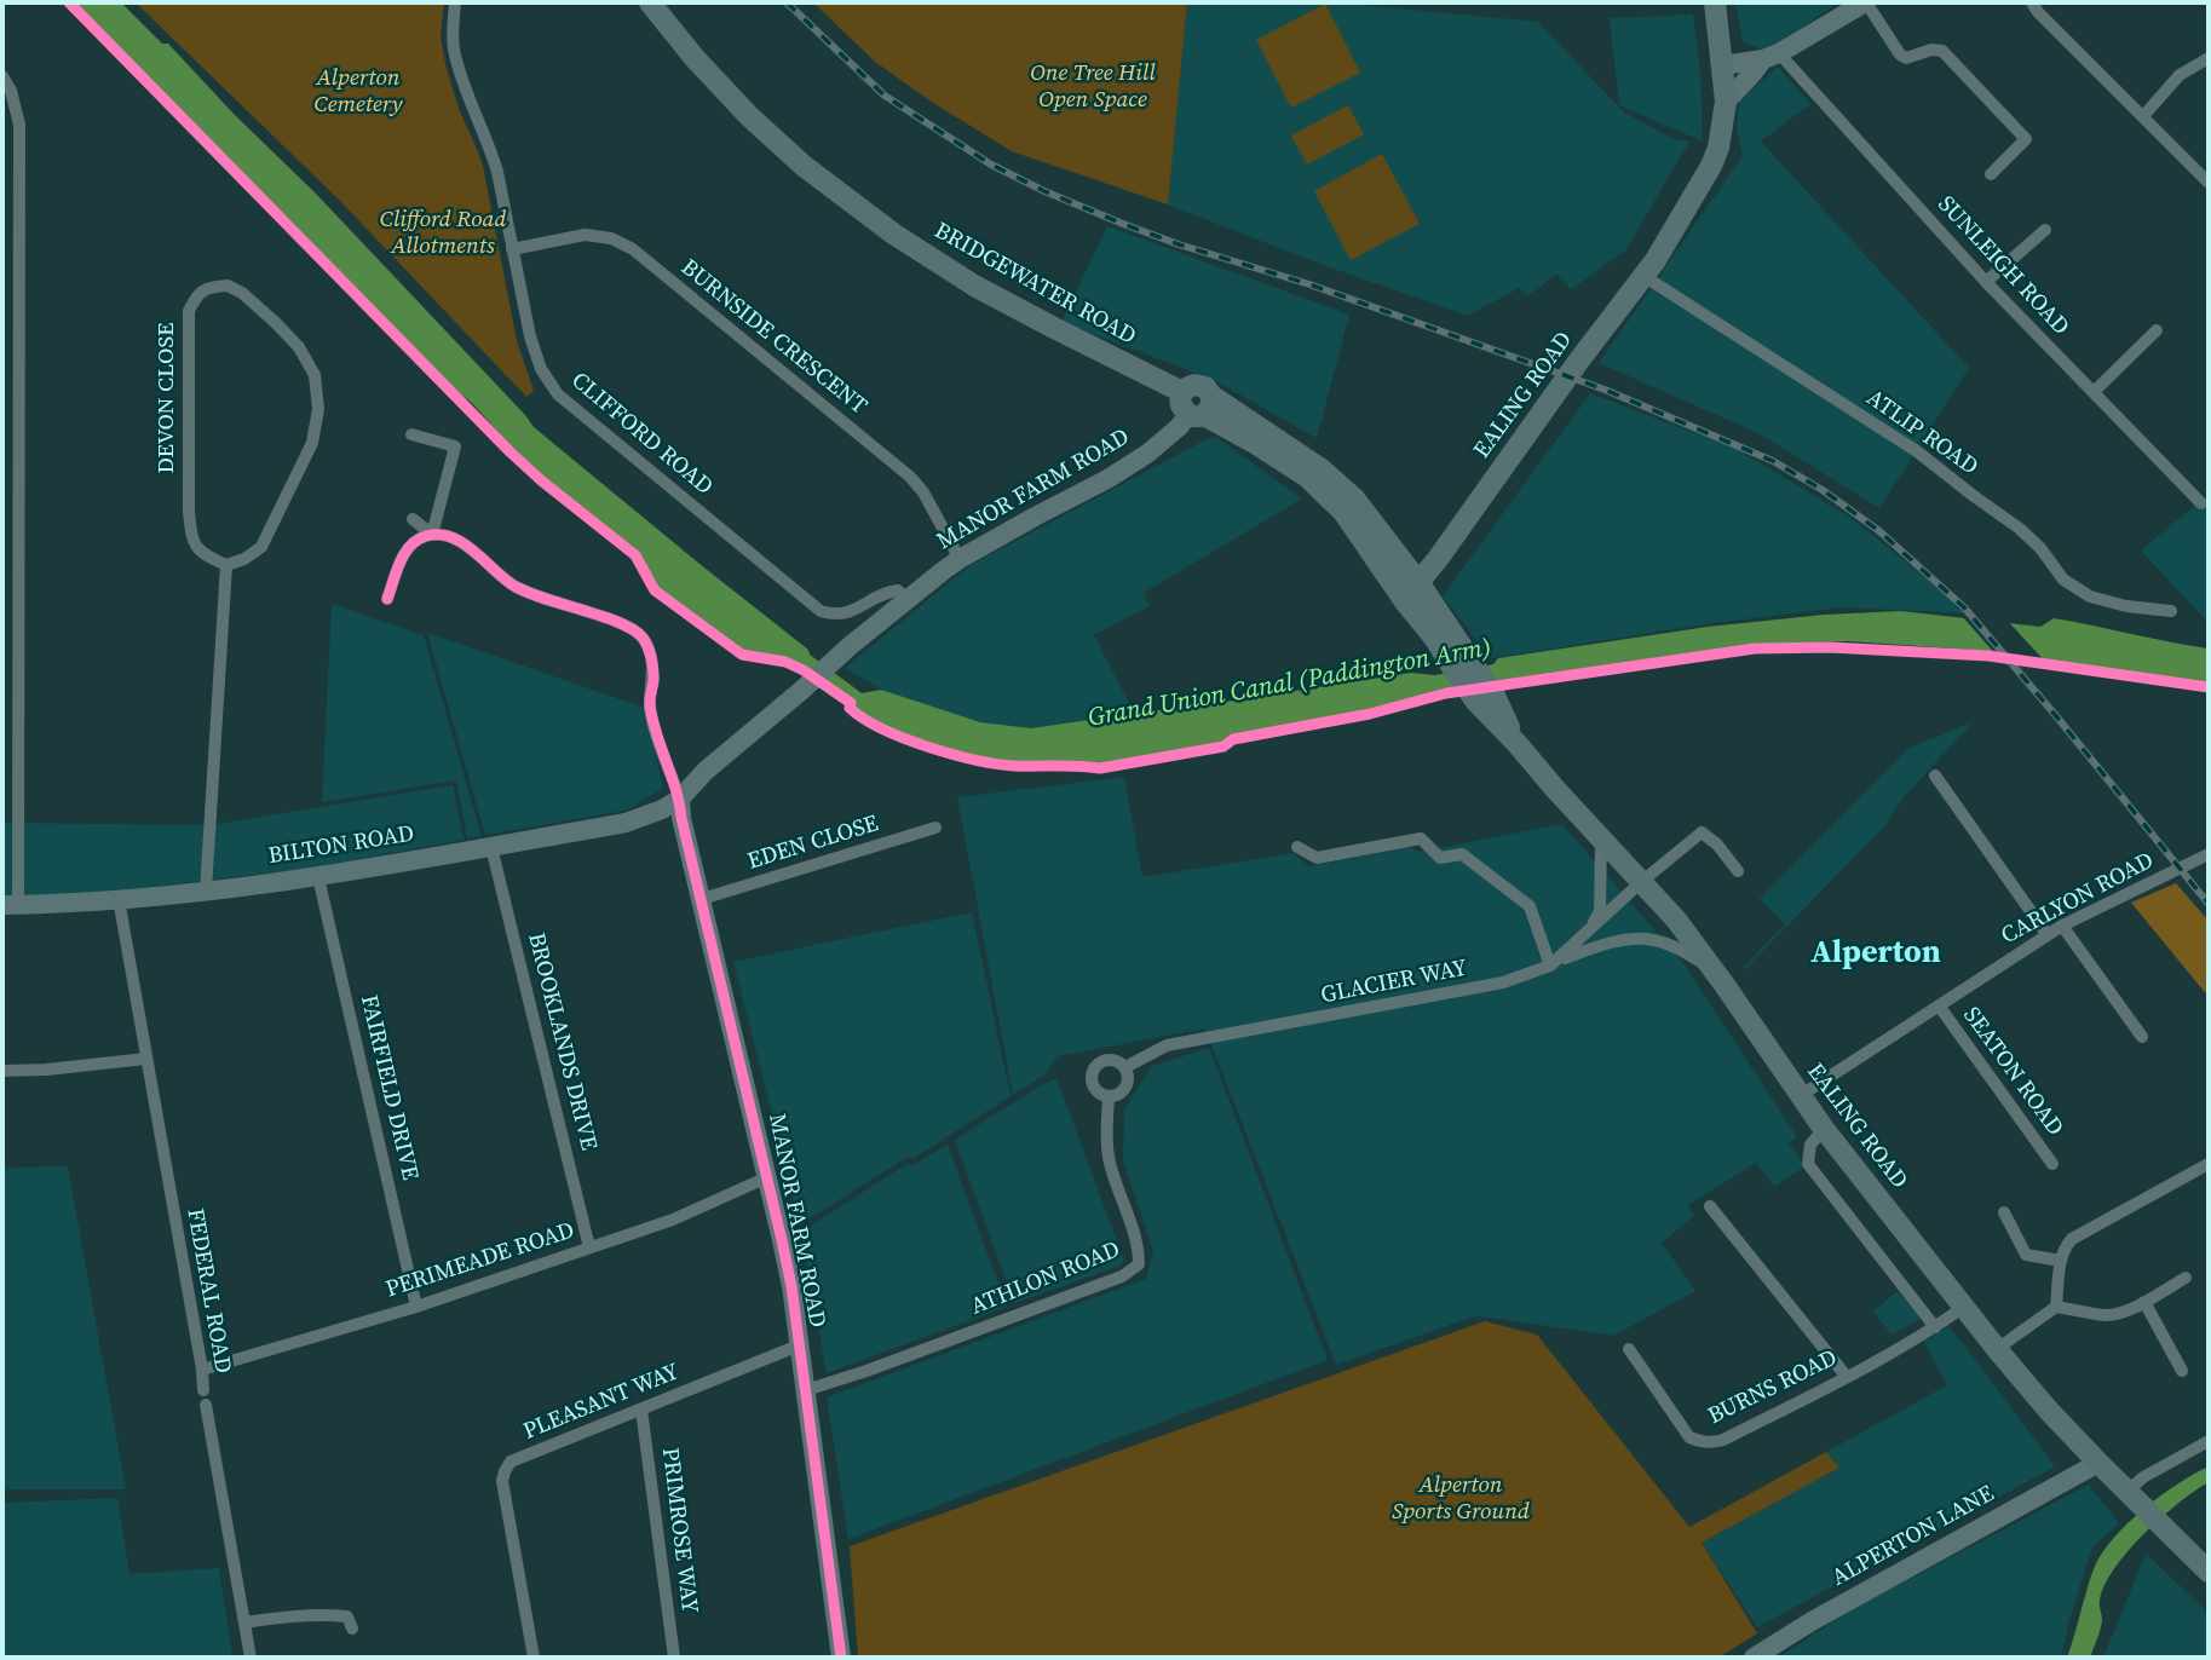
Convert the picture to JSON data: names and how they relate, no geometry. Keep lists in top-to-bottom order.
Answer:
{
  "streets": {
    "main road": ["BRIDGEWATER ROAD", "EALING ROAD"],
    "street": [
      "SUNLEIGH ROAD",
      "BURNSIDE CRESCENT",
      "DEVON CLOSE",
      "ATLIP ROAD",
      "CLIFFORD ROAD",
      "MANOR FARM ROAD",
      "EDEN CLOSE",
      "BILTON ROAD",
      "CARLYON ROAD",
      "GLACIER WAY",
      "BROOKLANDS DRIVE",
      "SEATON ROAD",
      "FAIRFIELD DRIVE",
      "PERIMEADE ROAD",
      "ATHLON ROAD",
      "FEDERAL ROAD",
      "BURNS ROAD",
      "PLEASANT WAY",
      "PRIMROSE WAY",
      "ALPERTON LANE"
    ]
  },
  "crossings": [
    ["BRIDGEWATER ROAD", "MANOR FARM ROAD"],
    ["BURNSIDE CRESCENT", "CLIFFORD ROAD"],
    ["BURNSIDE CRESCENT", "MANOR FARM ROAD"],
    ["EALING ROAD", "ATLIP ROAD"],
    ["EALING ROAD", "CARLYON ROAD"],
    ["EALING ROAD", "GLACIER WAY"],
    ["EALING ROAD", "BURNS ROAD"],
    ["EALING ROAD", "ALPERTON LANE"],
    ["CLIFFORD ROAD", "MANOR FARM ROAD"],
    ["MANOR FARM ROAD", "EDEN CLOSE"],
    ["MANOR FARM ROAD", "BILTON ROAD"],
    ["MANOR FARM ROAD", "PERIMEADE ROAD"],
    ["MANOR FARM ROAD", "ATHLON ROAD"],
    ["MANOR FARM ROAD", "PLEASANT WAY"],
    ["BILTON ROAD", "BROOKLANDS DRIVE"],
    ["BILTON ROAD", "FAIRFIELD DRIVE"],
    ["BILTON ROAD", "FEDERAL ROAD"],
    ["CARLYON ROAD", "SEATON ROAD"],
    ["GLACIER WAY", "ATHLON ROAD"],
    ["BROOKLANDS DRIVE", "PERIMEADE ROAD"],
    ["FAIRFIELD DRIVE", "PERIMEADE ROAD"],
    ["PERIMEADE ROAD", "FEDERAL ROAD"],
    ["PLEASANT WAY", "PRIMROSE WAY"]
  ],
  "districts": ["Alperton"],
  "water": ["Grand Union Canal (Paddington Arm)"],
  "parks": [
    "One Tree Hill Open Space",
    "Alperton Cemetery",
    "Clifford Road Allotments",
    "Alperton Sports Ground"
  ]
}
